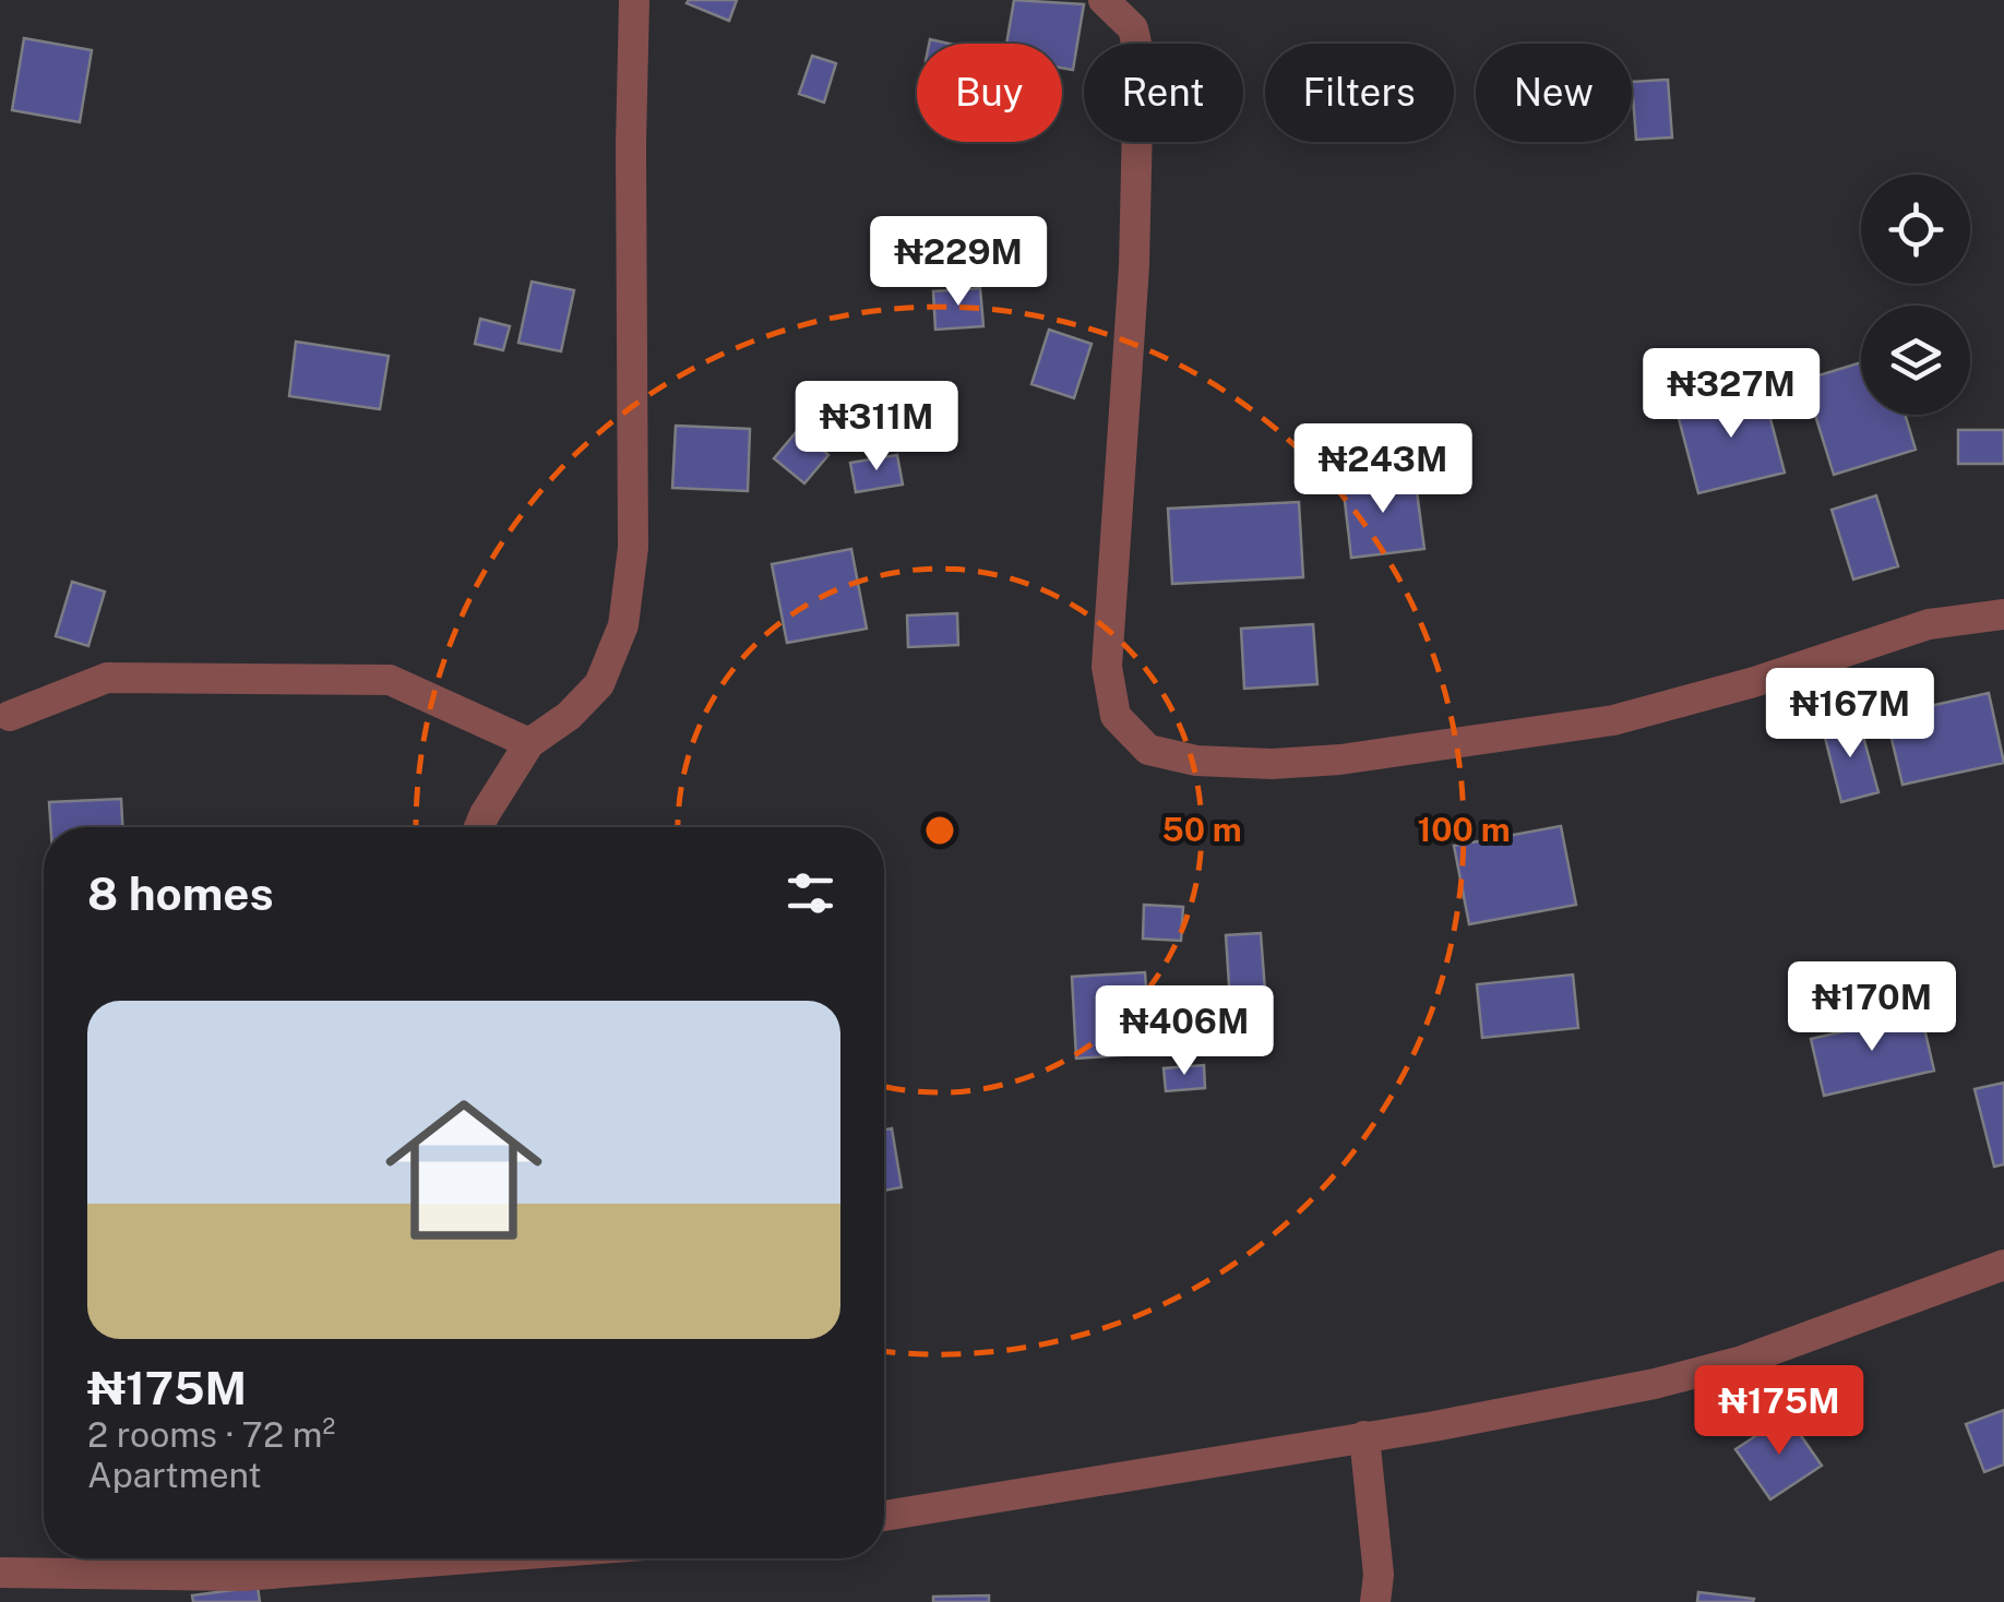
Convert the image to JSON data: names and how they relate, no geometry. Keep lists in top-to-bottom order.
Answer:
{
  "page": {
    "chip": [
      "Buy",
      "Rent",
      "Filters",
      "New"
    ],
    "price": [
      "₦229M",
      "₦327M",
      "₦311M",
      "₦243M",
      "₦167M",
      "₦170M",
      "₦406M",
      "₦175M"
    ],
    "heading": "8 homes",
    "list": [
      {
        "name": "₦175M",
        "note": "2 rooms · 72 m² · Apartment"
      }
    ]
  },
  "rings": ["50 m", "100 m"]
}
